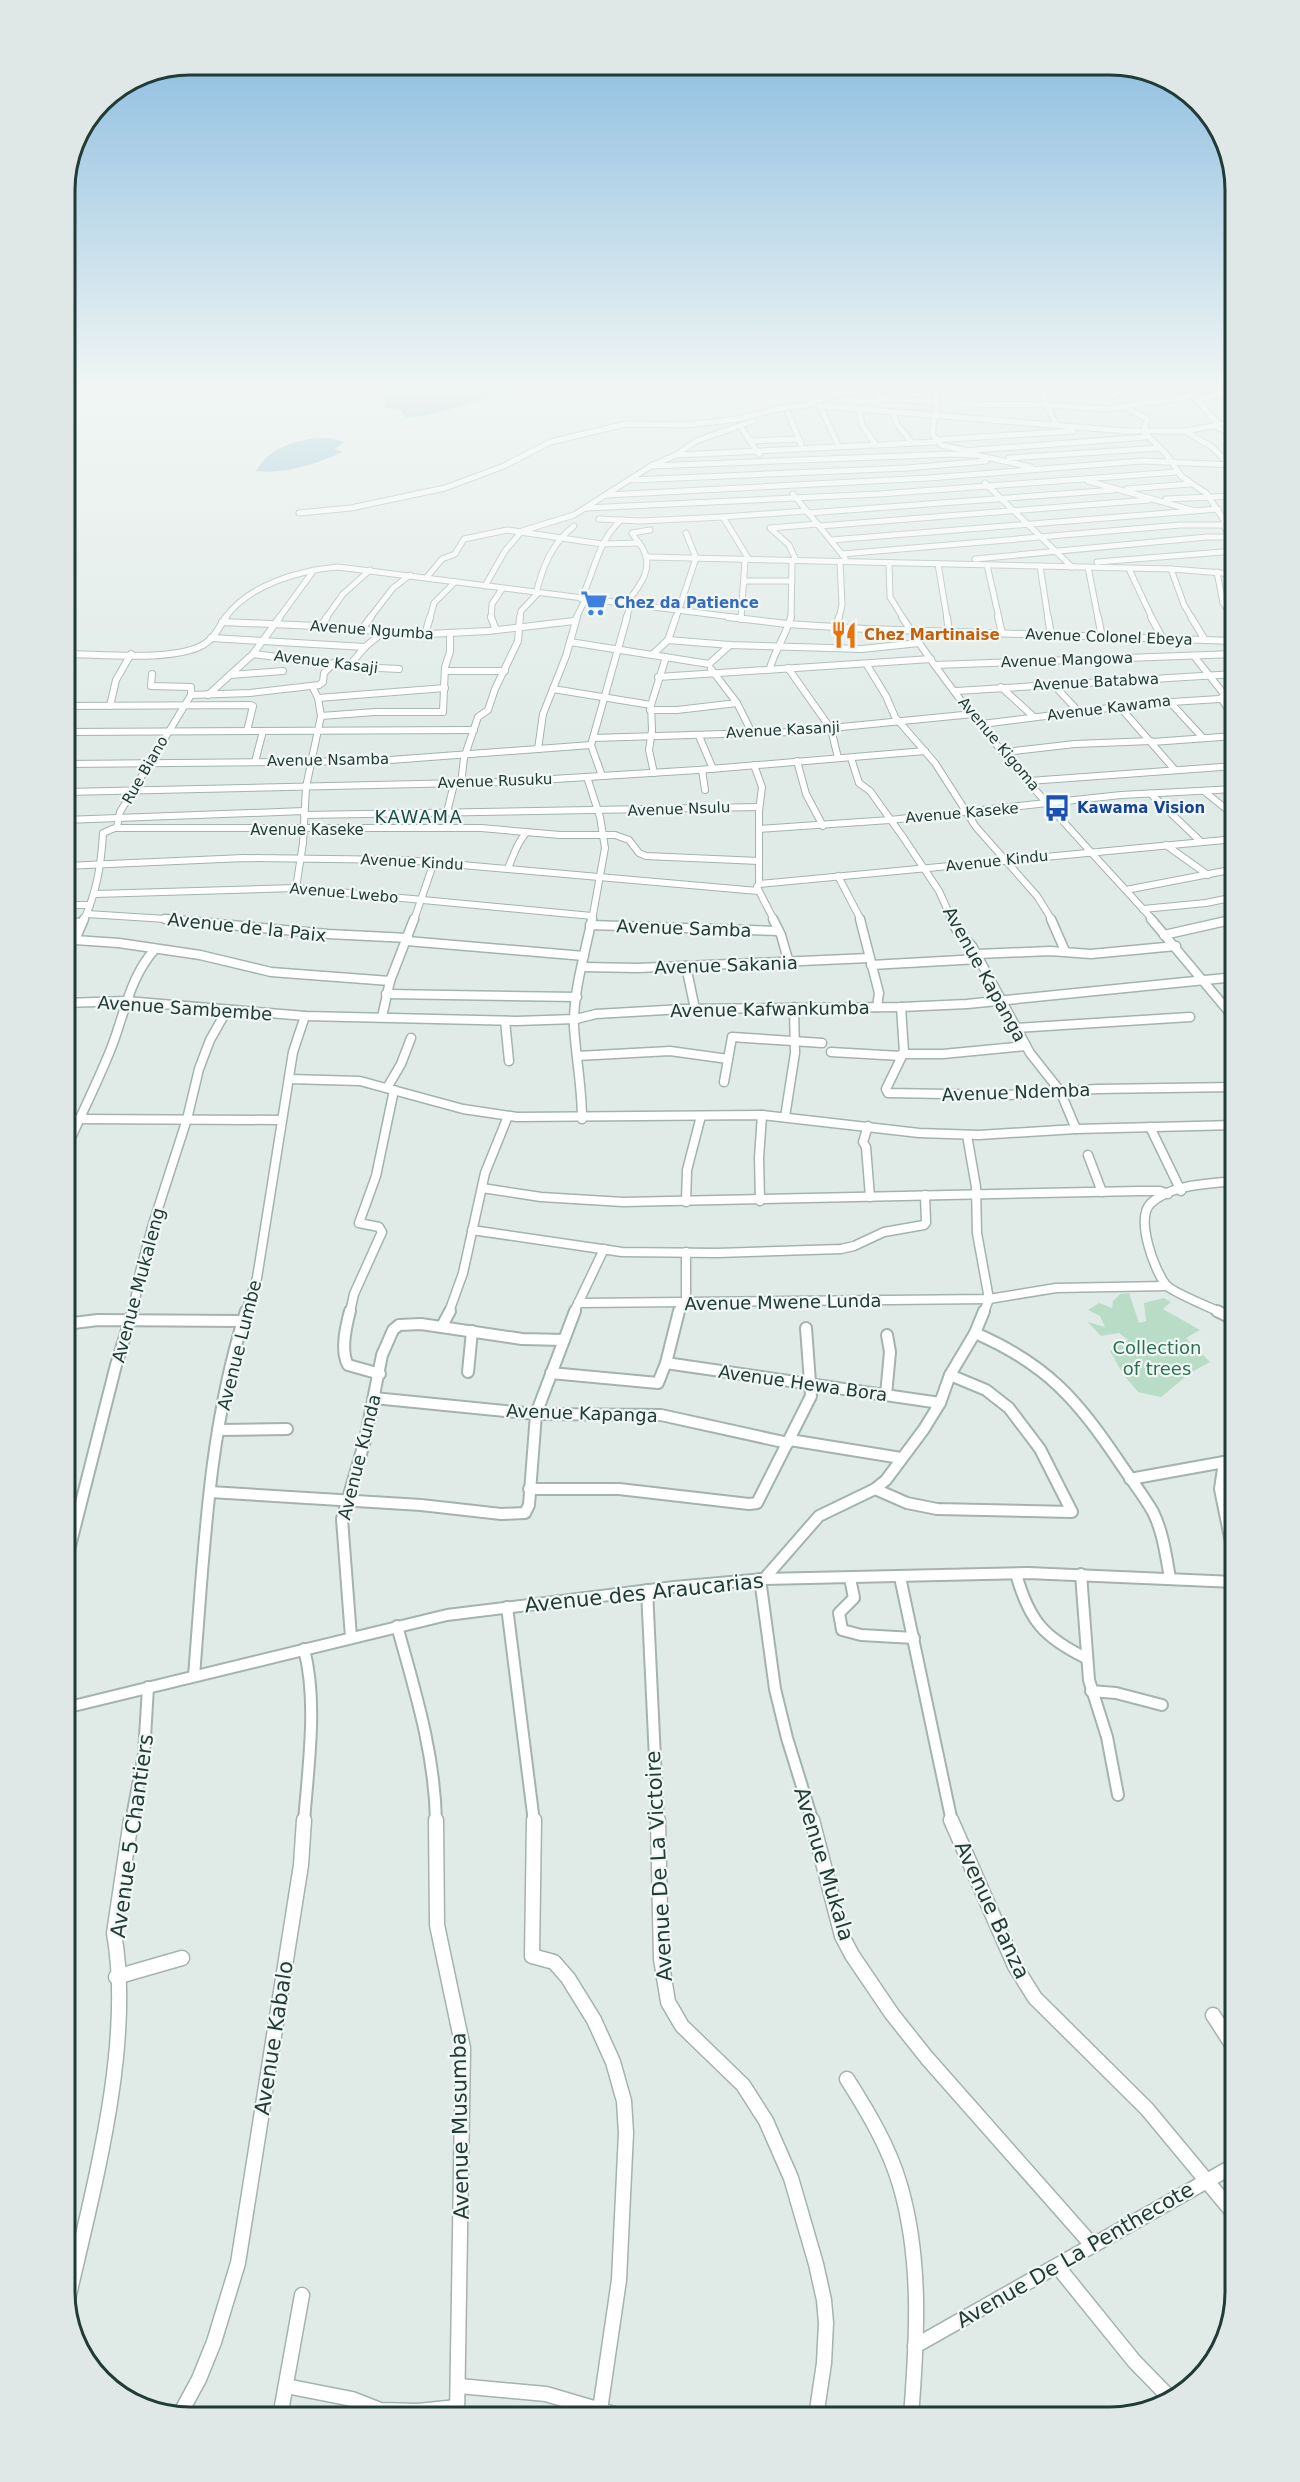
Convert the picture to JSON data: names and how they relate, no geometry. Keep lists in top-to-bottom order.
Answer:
{
  "streets": {
    "street": [
      "Avenue Ngumba",
      "Avenue Colonel Ebeya",
      "Avenue Mangowa",
      "Avenue Kasaji",
      "Avenue Batabwa",
      "Avenue Kawama",
      "Avenue Kasanji",
      "Avenue Kigoma",
      "Avenue Nsamba",
      "Rue Biano",
      "Avenue Rusuku",
      "Avenue Nsulu",
      "Avenue Kaseke",
      "Avenue Kindu",
      "Avenue Lwebo",
      "Avenue de la Paix",
      "Avenue Samba",
      "Avenue Sakania",
      "Avenue Kapanga",
      "Avenue Sambembe",
      "Avenue Kafwankumba",
      "Avenue Ndemba",
      "Avenue Mukaleng",
      "Avenue Mwene Lunda",
      "Avenue Lumbe",
      "Avenue Hewa Bora",
      "Avenue Kunda",
      "Avenue des Araucarias",
      "Avenue 5 Chantiers",
      "Avenue Mukala",
      "Avenue De La Victoire",
      "Avenue Banza",
      "Avenue Kabalo",
      "Avenue Musumba",
      "Avenue De La Penthecote"
    ]
  },
  "crossings": [
    ["Avenue Ngumba", "Avenue Colonel Ebeya"],
    ["Avenue Colonel Ebeya", "Avenue Kigoma"],
    ["Avenue Mangowa", "Avenue Kigoma"],
    ["Avenue Batabwa", "Avenue Kigoma"],
    ["Avenue Kawama", "Avenue Kigoma"],
    ["Avenue Kasanji", "Avenue Kigoma"],
    ["Avenue Kasanji", "Avenue Nsamba"],
    ["Avenue Kigoma", "Avenue Kaseke"],
    ["Avenue Kigoma", "Avenue Kindu"],
    ["Avenue Kigoma", "Avenue Kafwankumba"],
    ["Avenue Nsamba", "Rue Biano"],
    ["Rue Biano", "Avenue Rusuku"],
    ["Rue Biano", "Avenue Kaseke"],
    ["Rue Biano", "Avenue Kindu"],
    ["Rue Biano", "Avenue Lwebo"],
    ["Rue Biano", "Avenue de la Paix"],
    ["Avenue Rusuku", "Avenue Kapanga"],
    ["Avenue Kaseke", "Avenue Kapanga"],
    ["Avenue Kindu", "Avenue Kapanga"],
    ["Avenue Lwebo", "Avenue Samba"],
    ["Avenue Sakania", "Avenue Kapanga"],
    ["Avenue Kapanga", "Avenue Kafwankumba"],
    ["Avenue Kapanga", "Avenue Ndemba"],
    ["Avenue Kapanga", "Avenue Kunda"],
    ["Avenue Sambembe", "Avenue Kafwankumba"],
    ["Avenue Sambembe", "Avenue Mukaleng"],
    ["Avenue Sambembe", "Avenue Lumbe"],
    ["Avenue Kafwankumba", "Avenue Ndemba"],
    ["Avenue Kafwankumba", "Avenue Lumbe"],
    ["Avenue Lumbe", "Avenue des Araucarias"],
    ["Avenue Kunda", "Avenue des Araucarias"],
    ["Avenue des Araucarias", "Avenue 5 Chantiers"],
    ["Avenue des Araucarias", "Avenue Mukala"],
    ["Avenue des Araucarias", "Avenue De La Victoire"],
    ["Avenue des Araucarias", "Avenue Banza"],
    ["Avenue des Araucarias", "Avenue Kabalo"],
    ["Avenue des Araucarias", "Avenue Musumba"],
    ["Avenue Mukala", "Avenue De La Penthecote"],
    ["Avenue Banza", "Avenue De La Penthecote"]
  ],
  "districts": ["KAWAMA"],
  "parks": ["Collection of trees"],
  "places": {
    "supermarket": ["Chez da Patience"],
    "restaurant": ["Chez Martinaise"],
    "bus stop": ["Kawama Vision"]
  }
}
